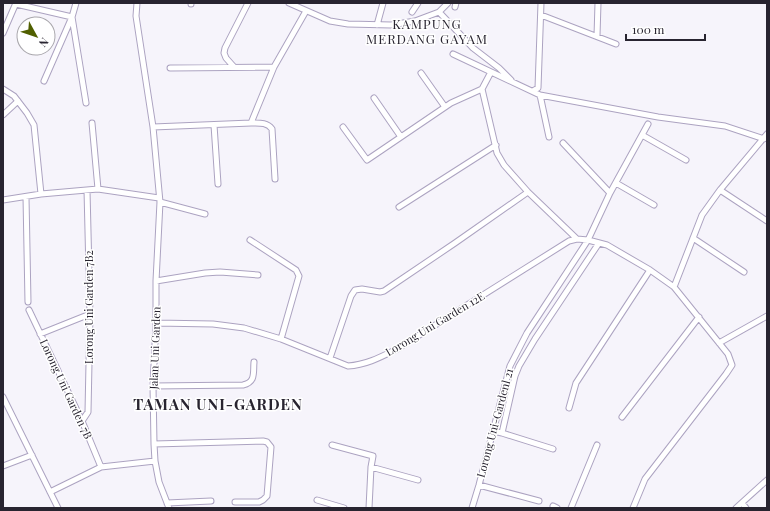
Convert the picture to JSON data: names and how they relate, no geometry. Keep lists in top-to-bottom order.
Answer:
{
  "streets": {
    "street": [
      "Lorong Uni Garden 7B2",
      "Lorong Uni Garden 12E",
      "Jalan Uni Garden",
      "Lorong Uni Garden 7B",
      "Lorong Uni-Gardenl 21"
    ]
  },
  "crossings": [
    ["Lorong Uni Garden 7B2", "Lorong Uni Garden 7B"]
  ],
  "districts": ["KAMPUNG MERDANG GAYAM", "TAMAN UNI-GARDEN"],
  "scale_bar": "100 m",
  "north": "bottom right"
}
